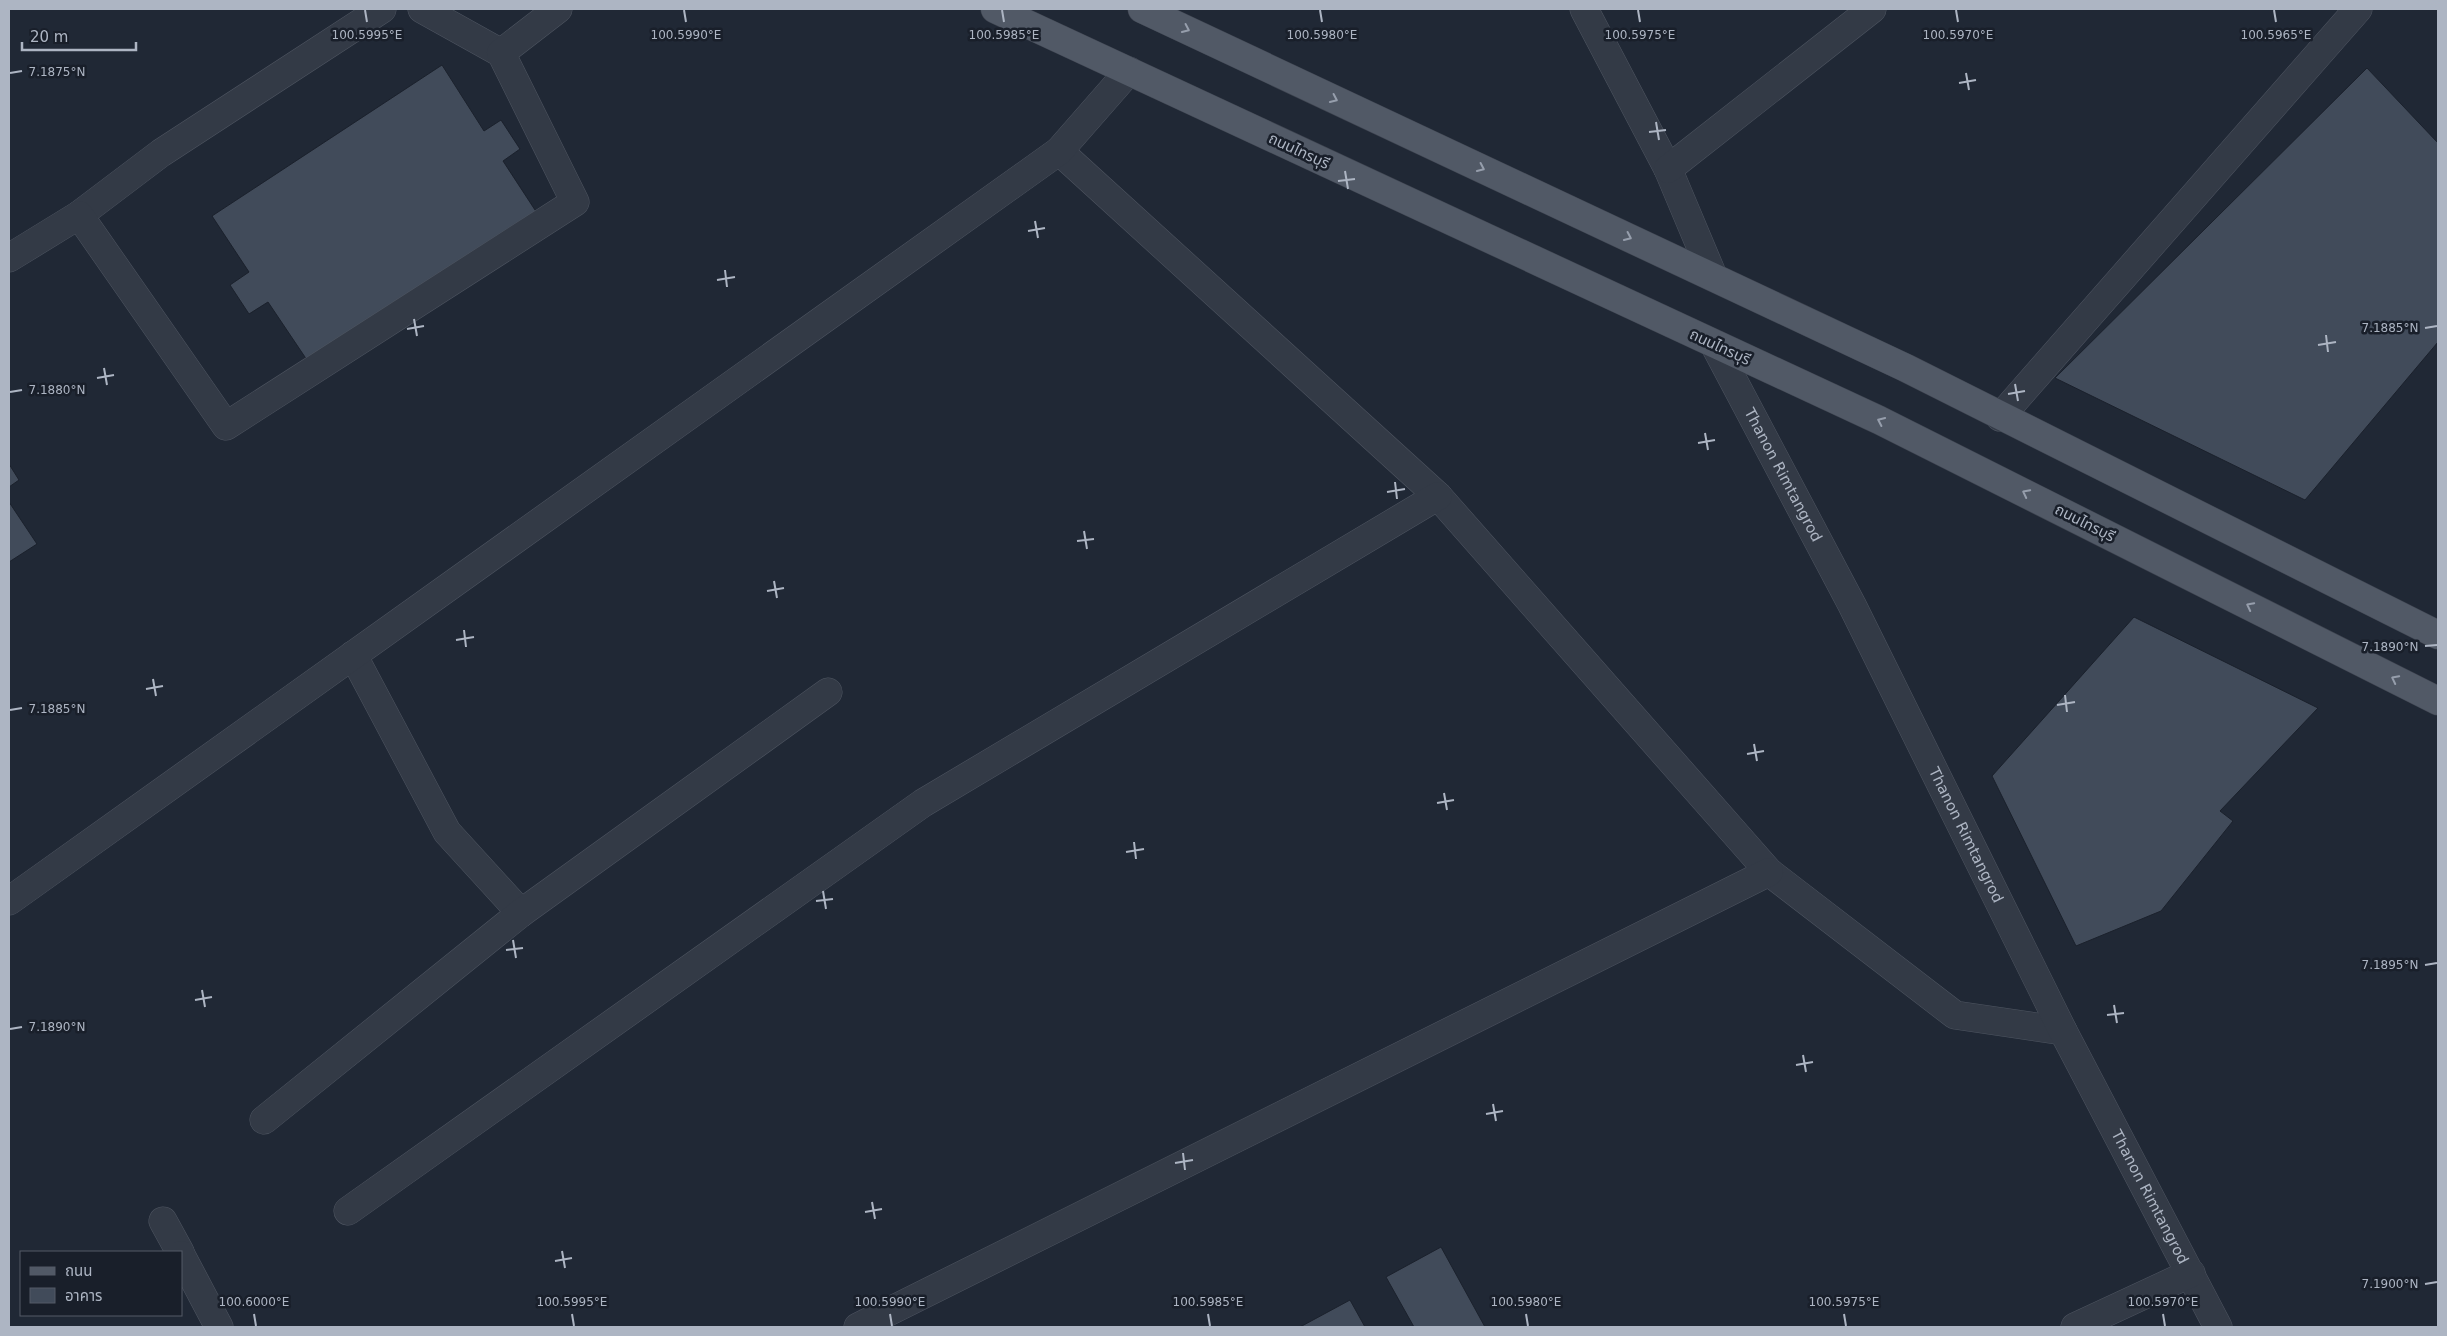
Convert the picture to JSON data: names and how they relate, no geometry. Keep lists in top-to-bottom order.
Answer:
{
  "streets": {
    "main road": ["ถนนไทรบุรี"],
    "street": ["Thanon Rimtangrod"]
  },
  "crossings": [
    ["ถนนไทรบุรี", "Thanon Rimtangrod"]
  ],
  "legend": ["ถนน", "อาคาร"],
  "scale_bar": "20 m",
  "coordinates": [
    "100.5965°E",
    "100.5995°E",
    "100.5990°E",
    "100.5985°E",
    "100.5980°E",
    "100.5975°E",
    "100.5970°E",
    "7.1875°N",
    "7.1885°N",
    "7.1880°N",
    "7.1890°N",
    "7.1895°N",
    "7.1900°N",
    "100.6000°E"
  ]
}
